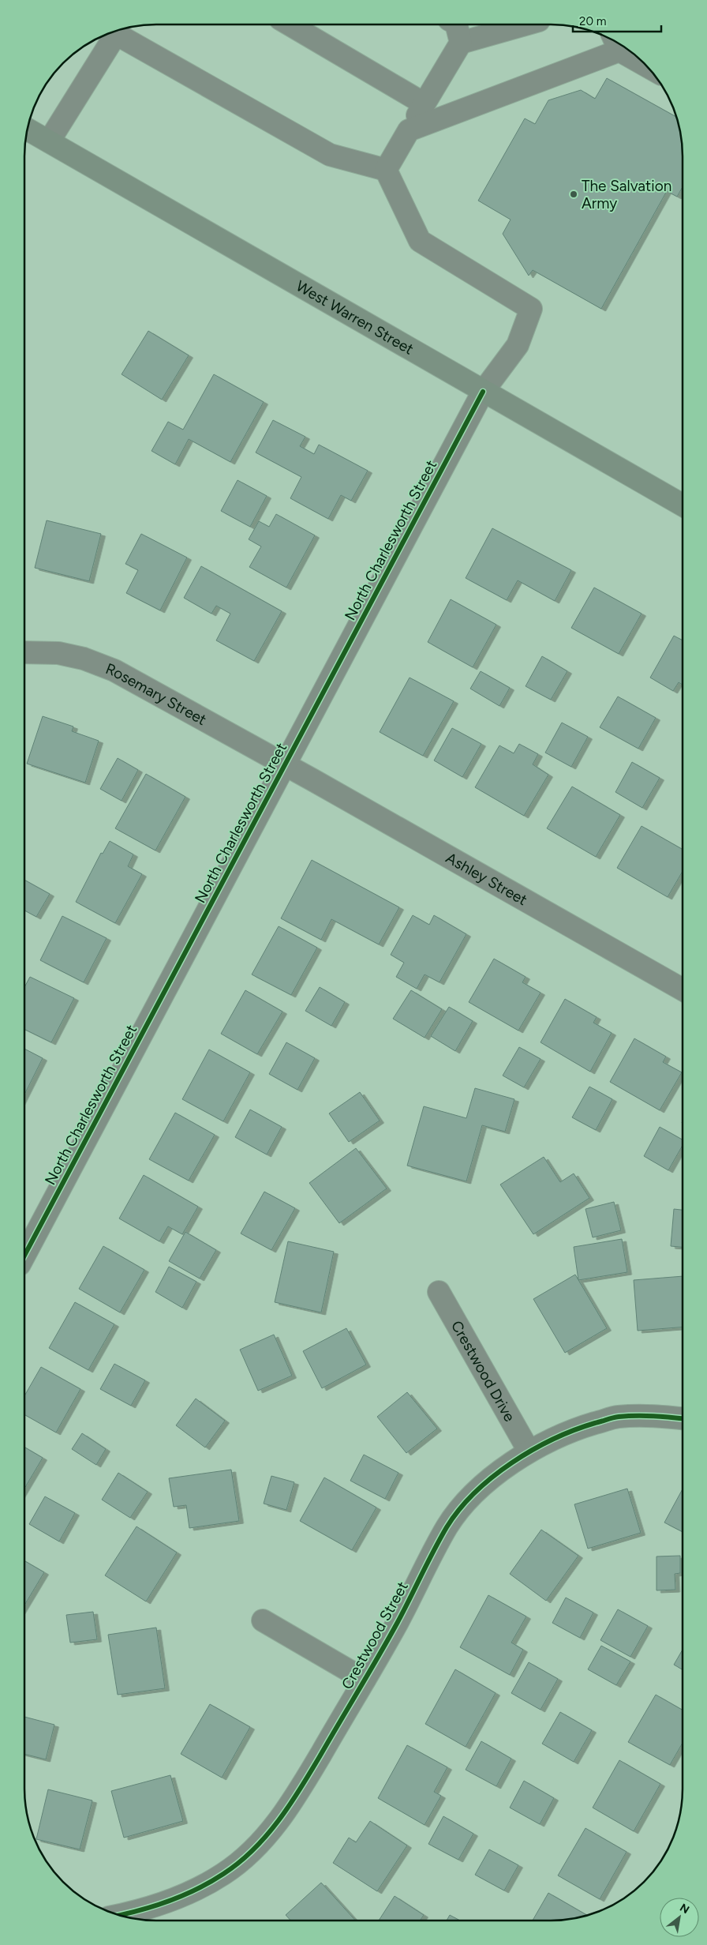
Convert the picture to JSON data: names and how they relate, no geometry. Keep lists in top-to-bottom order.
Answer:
{
  "streets": {
    "main road": ["West Warren Street"],
    "street": [
      "North Charlesworth Street",
      "Rosemary Street",
      "Ashley Street",
      "Crestwood Drive",
      "Crestwood Street"
    ]
  },
  "crossings": [
    ["West Warren Street", "North Charlesworth Street"],
    ["North Charlesworth Street", "Rosemary Street"],
    ["North Charlesworth Street", "Ashley Street"],
    ["Rosemary Street", "Ashley Street"],
    ["Crestwood Drive", "Crestwood Street"]
  ],
  "places": ["The Salvation Army"],
  "scale_bar": "20 m",
  "north": "top right"
}
